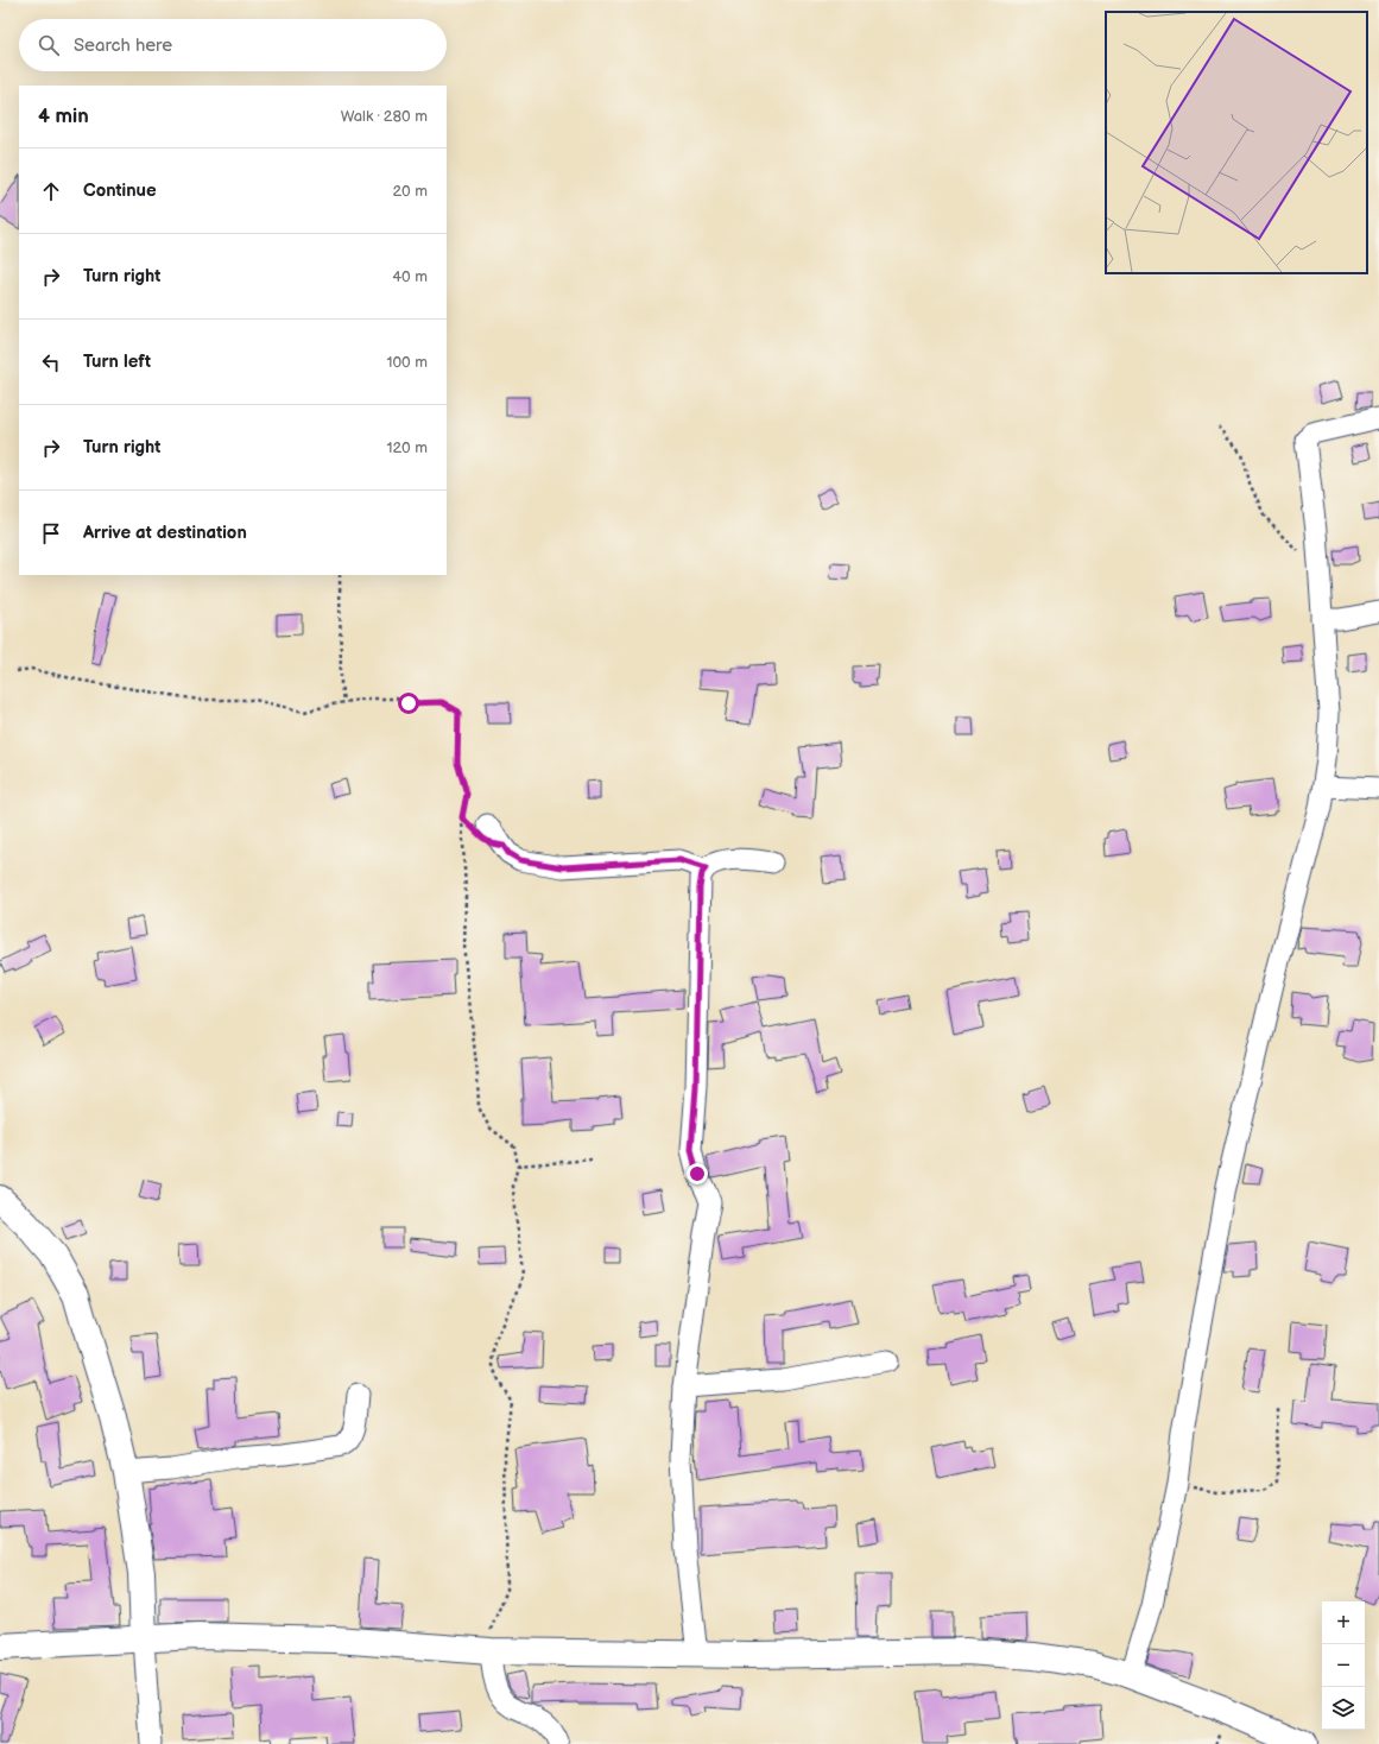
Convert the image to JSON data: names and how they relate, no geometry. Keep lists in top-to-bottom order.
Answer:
{
  "page": {
    "search": "Search here",
    "heading": ["4 min", "Walk · 280 m"],
    "list": [
      ["Continue", "20 m"],
      ["Turn right", "40 m"],
      ["Turn left", "100 m"],
      ["Turn right", "120 m"],
      "Arrive at destination"
    ],
    "map_buttons": ["+", "−"]
  }
}
